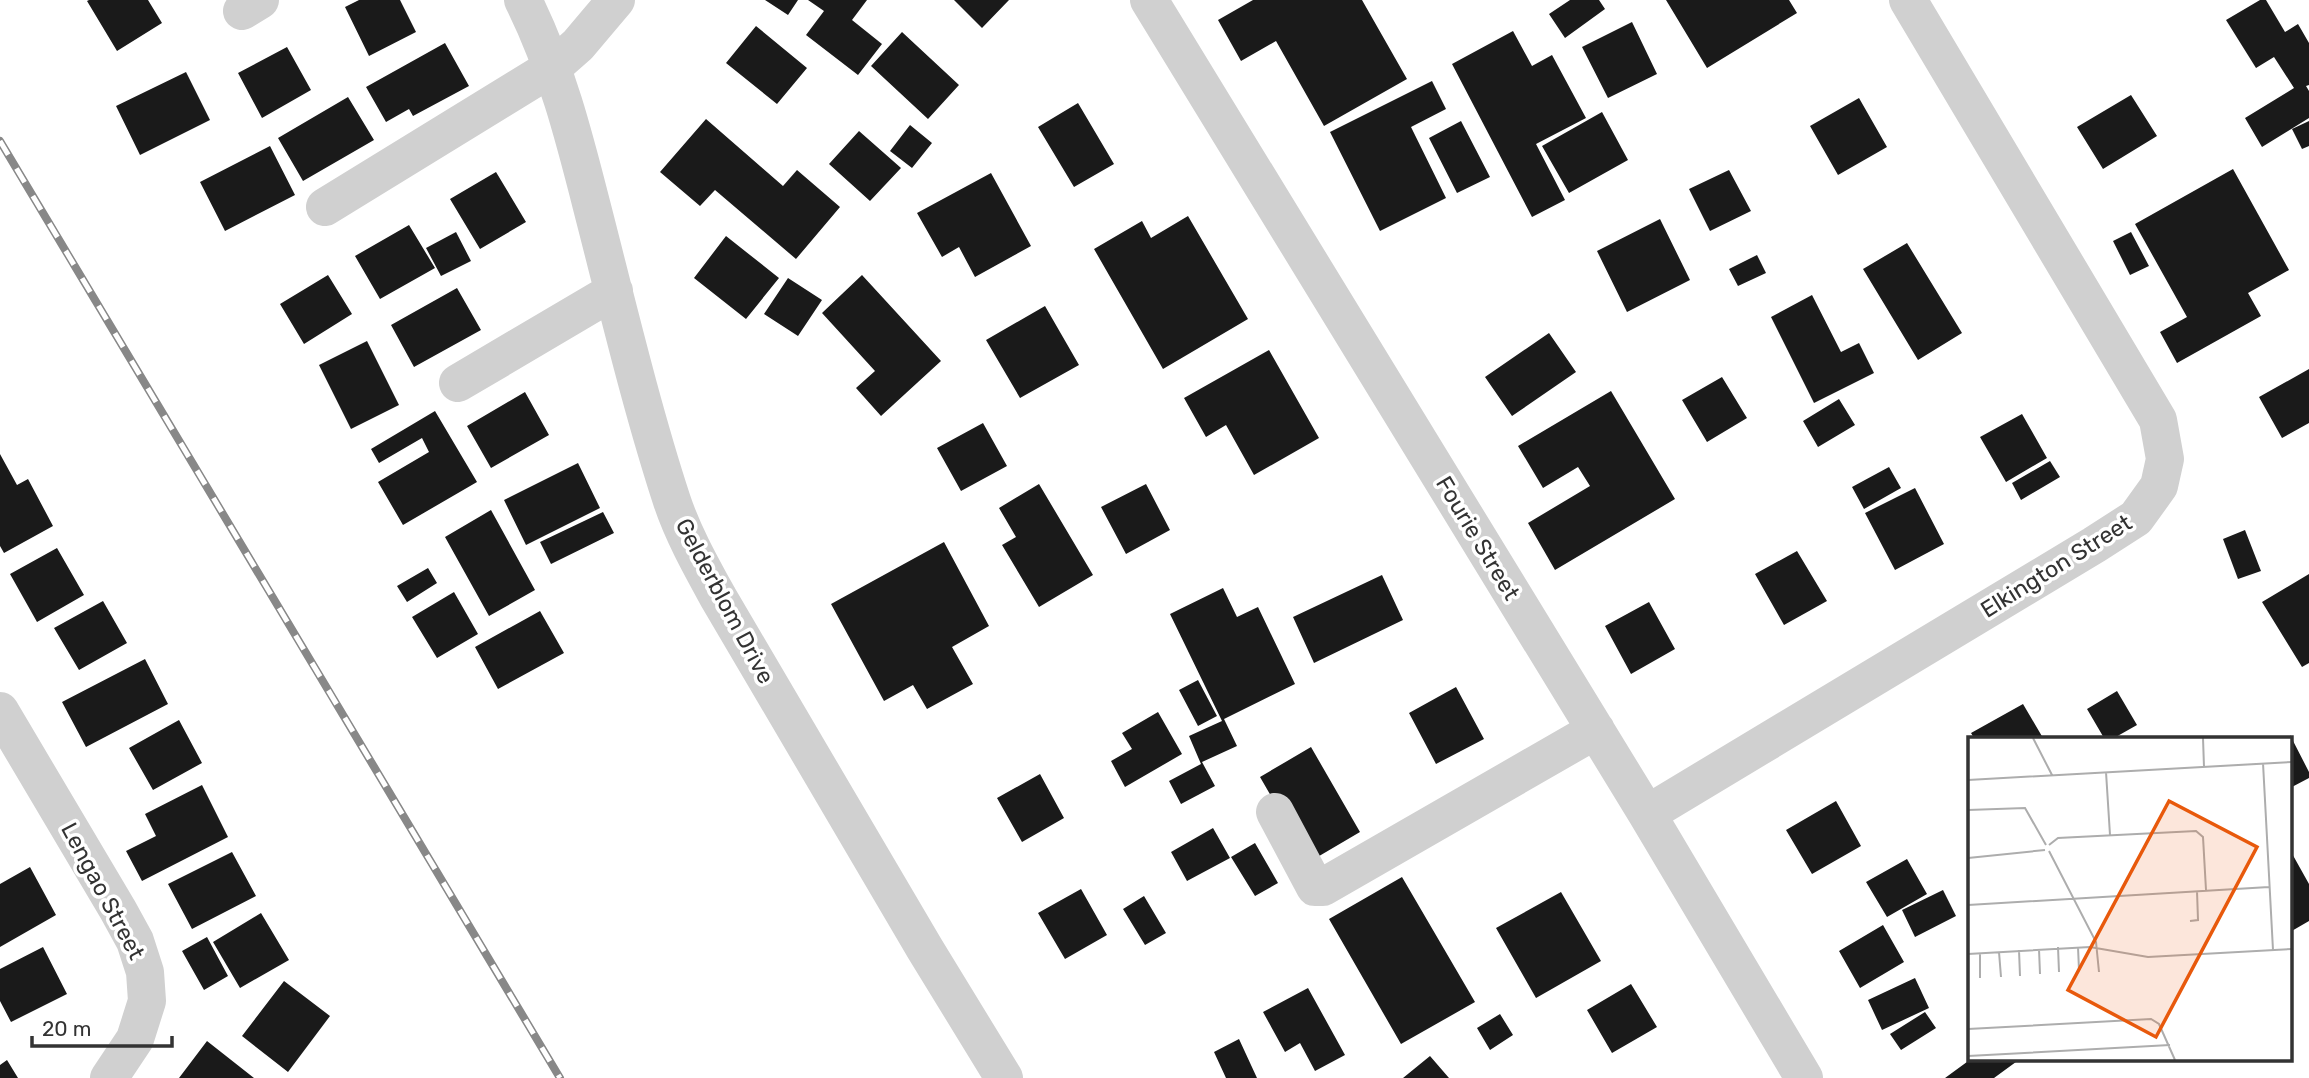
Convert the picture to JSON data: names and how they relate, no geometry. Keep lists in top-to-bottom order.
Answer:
{
  "streets": {
    "street": [
      "Fourie Street",
      "Elkington Street",
      "Gelderblom Drive",
      "Lengao Street"
    ]
  },
  "crossings": [
    ["Fourie Street", "Elkington Street"]
  ],
  "scale_bar": "20 m"
}
